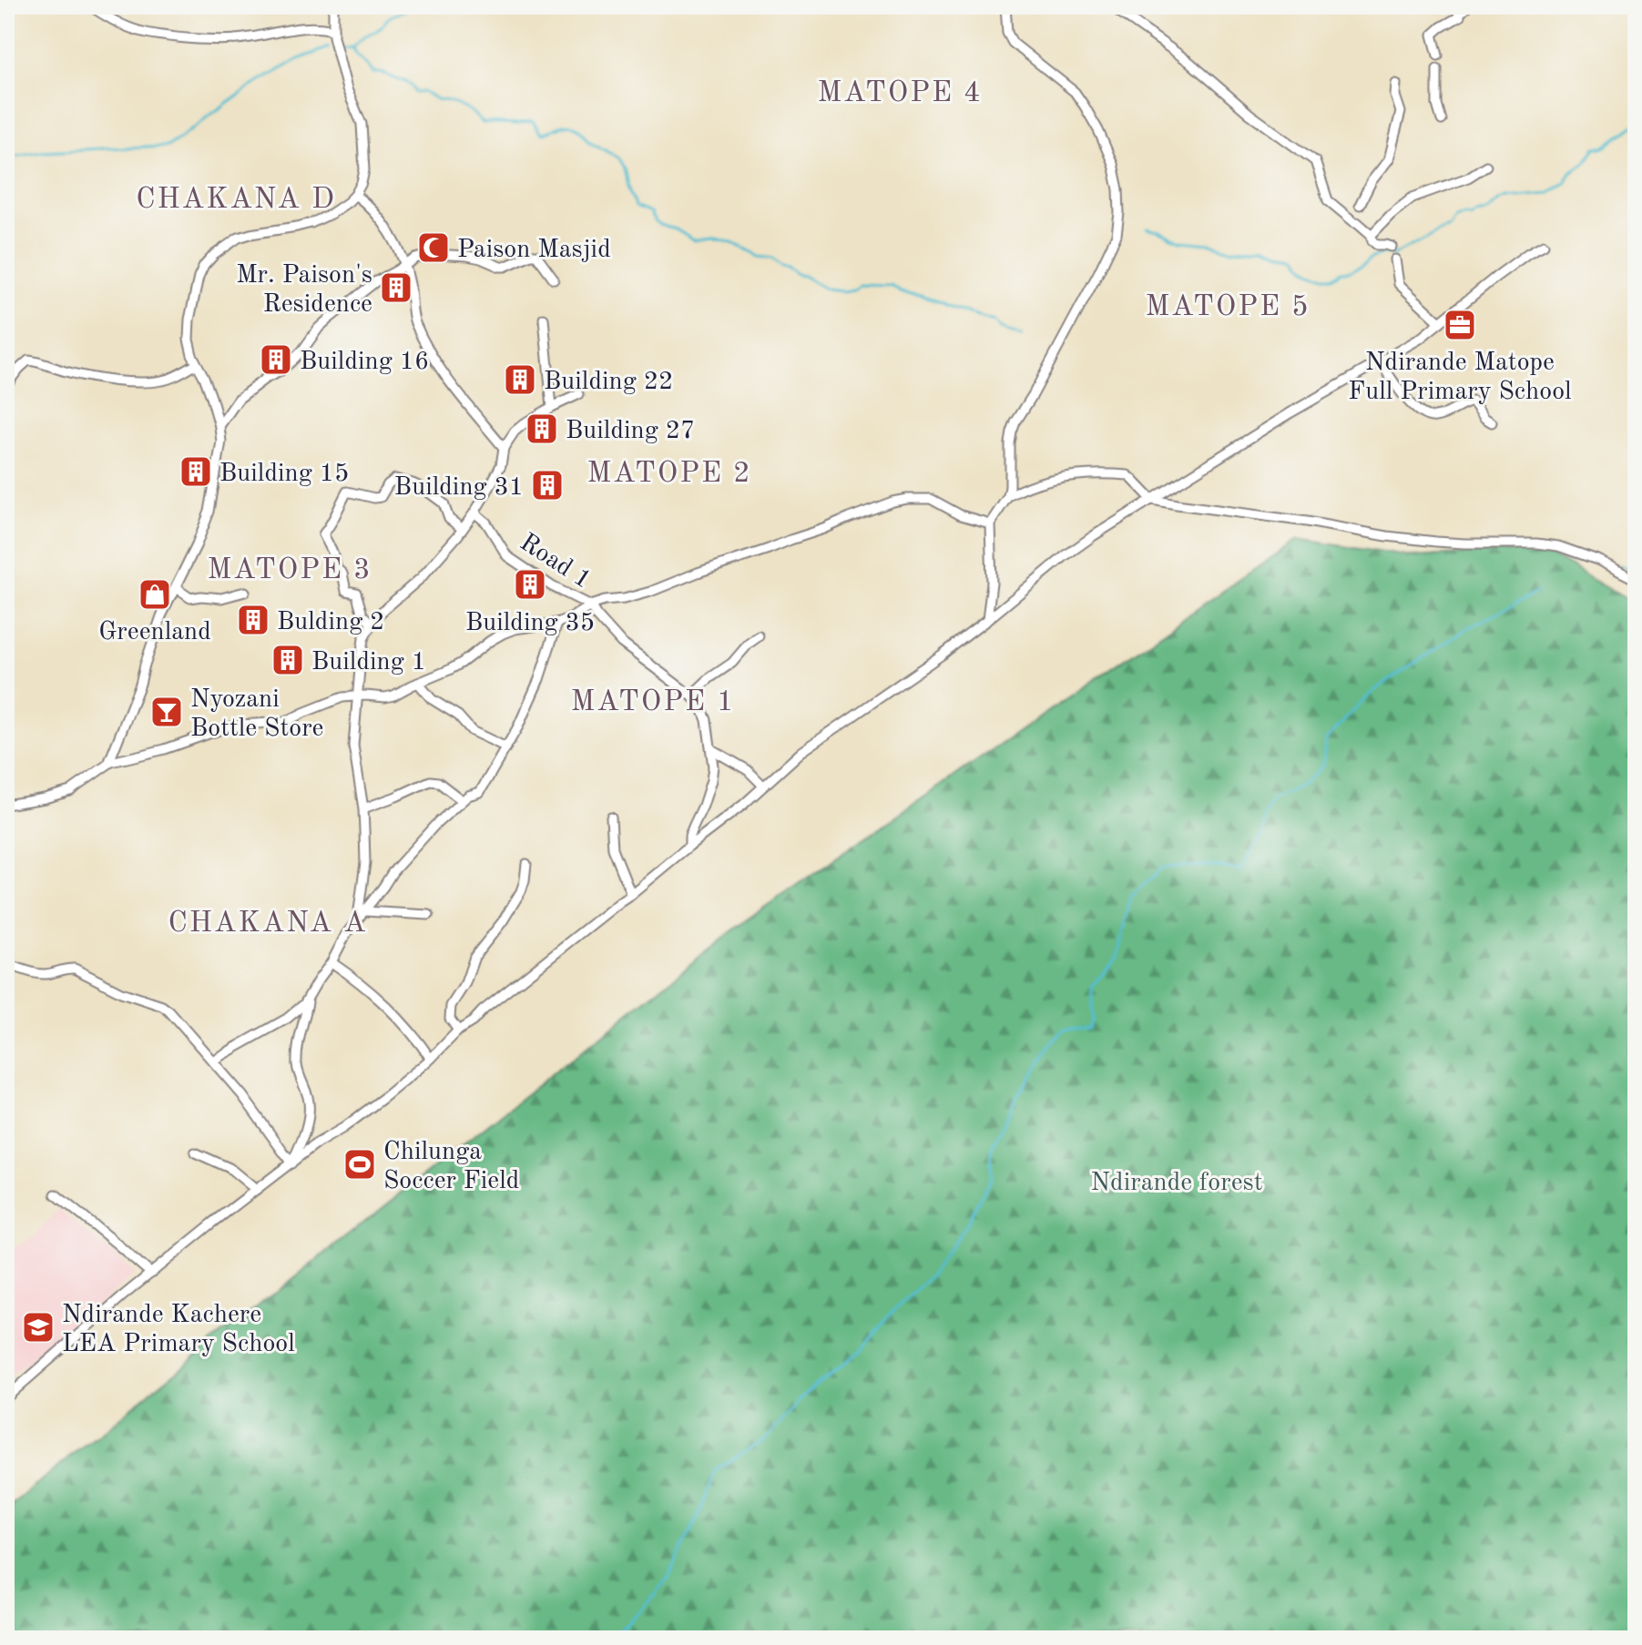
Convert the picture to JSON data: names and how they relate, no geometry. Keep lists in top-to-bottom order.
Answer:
{
  "streets": {
    "street": ["Road 1"]
  },
  "districts": [
    "MATOPE 4",
    "CHAKANA D",
    "MATOPE 5",
    "MATOPE 2",
    "MATOPE 3",
    "MATOPE 1",
    "CHAKANA A"
  ],
  "parks": ["Ndirande forest"],
  "places": {
    "mosque": ["Paison Masjid"],
    "building": [
      "Mr. Paison's Residence",
      "Building 16",
      "Building 22",
      "Building 27",
      "Building 15",
      "Building 31",
      "Building 35",
      "Bulding 2",
      "Building 1"
    ],
    "office": ["Ndirande Matope Full Primary School"],
    "shop": ["Greenland"],
    "bar": ["Nyozani Bottle Store"],
    "sports": ["Chilunga Soccer Field"],
    "school or university": ["Ndirande Kachere LEA Primary School"]
  }
}
